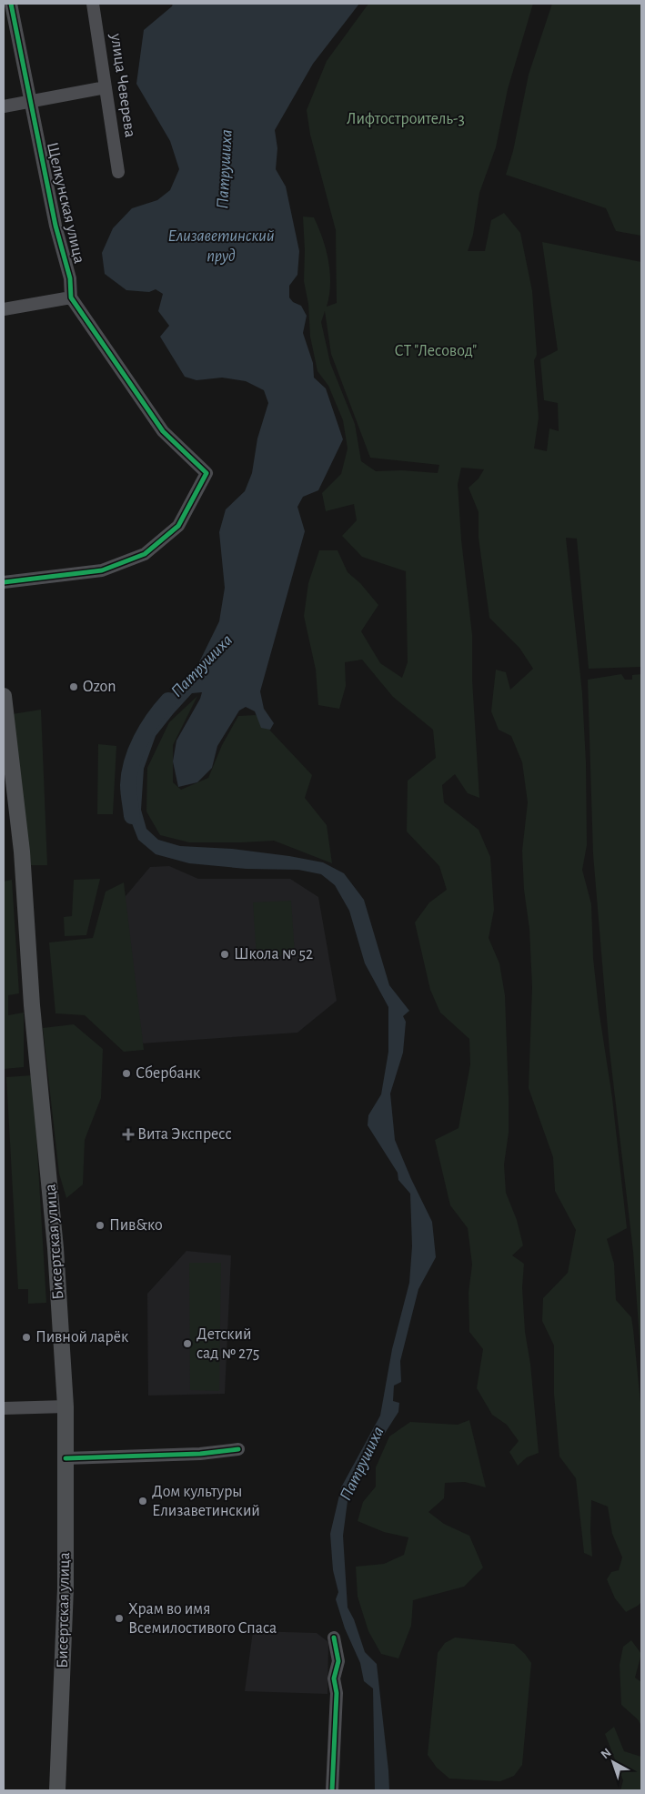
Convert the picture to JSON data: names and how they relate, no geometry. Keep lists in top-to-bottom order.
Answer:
{
  "streets": {
    "main road": ["Бисертская улица"],
    "street": ["улица Чеверева", "Щелкунская улица"]
  },
  "water": ["Патрушиха", "Елизаветинский пруд"],
  "parks": ["Лифтостроитель-3", "СТ \"Лесовод\""],
  "places": {
    "other": [
      "Ozon",
      "Школа № 52",
      "Сбербанк",
      "Пив&ко",
      "Пивной ларёк",
      "Детский сад № 275",
      "Дом культуры Елизаветинский",
      "Храм во имя Всемилостивого Спаса"
    ],
    "health": ["Вита Экспресс"]
  },
  "north": "top left"
}
